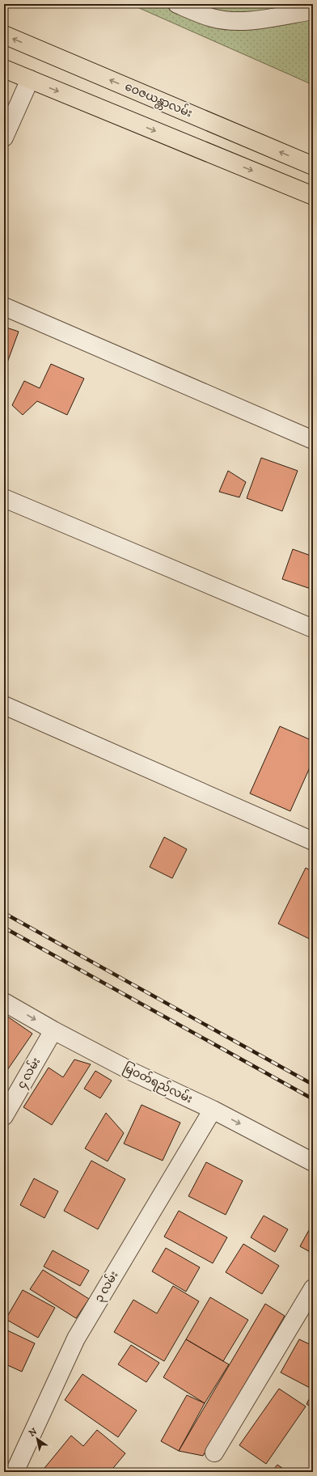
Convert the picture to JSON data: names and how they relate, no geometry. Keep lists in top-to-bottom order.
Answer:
{
  "streets": {
    "main road": ["ဝေဇယန္တာလမ်း"],
    "street": ["၄ လမ်း", "မြဝတ်ရည်လမ်း", "၃ လမ်း"]
  },
  "crossings": [
    ["၄ လမ်း", "မြဝတ်ရည်လမ်း"],
    ["မြဝတ်ရည်လမ်း", "၃ လမ်း"]
  ],
  "one_way": ["မြဝတ်ရည်လမ်း"],
  "north": "top left"
}
